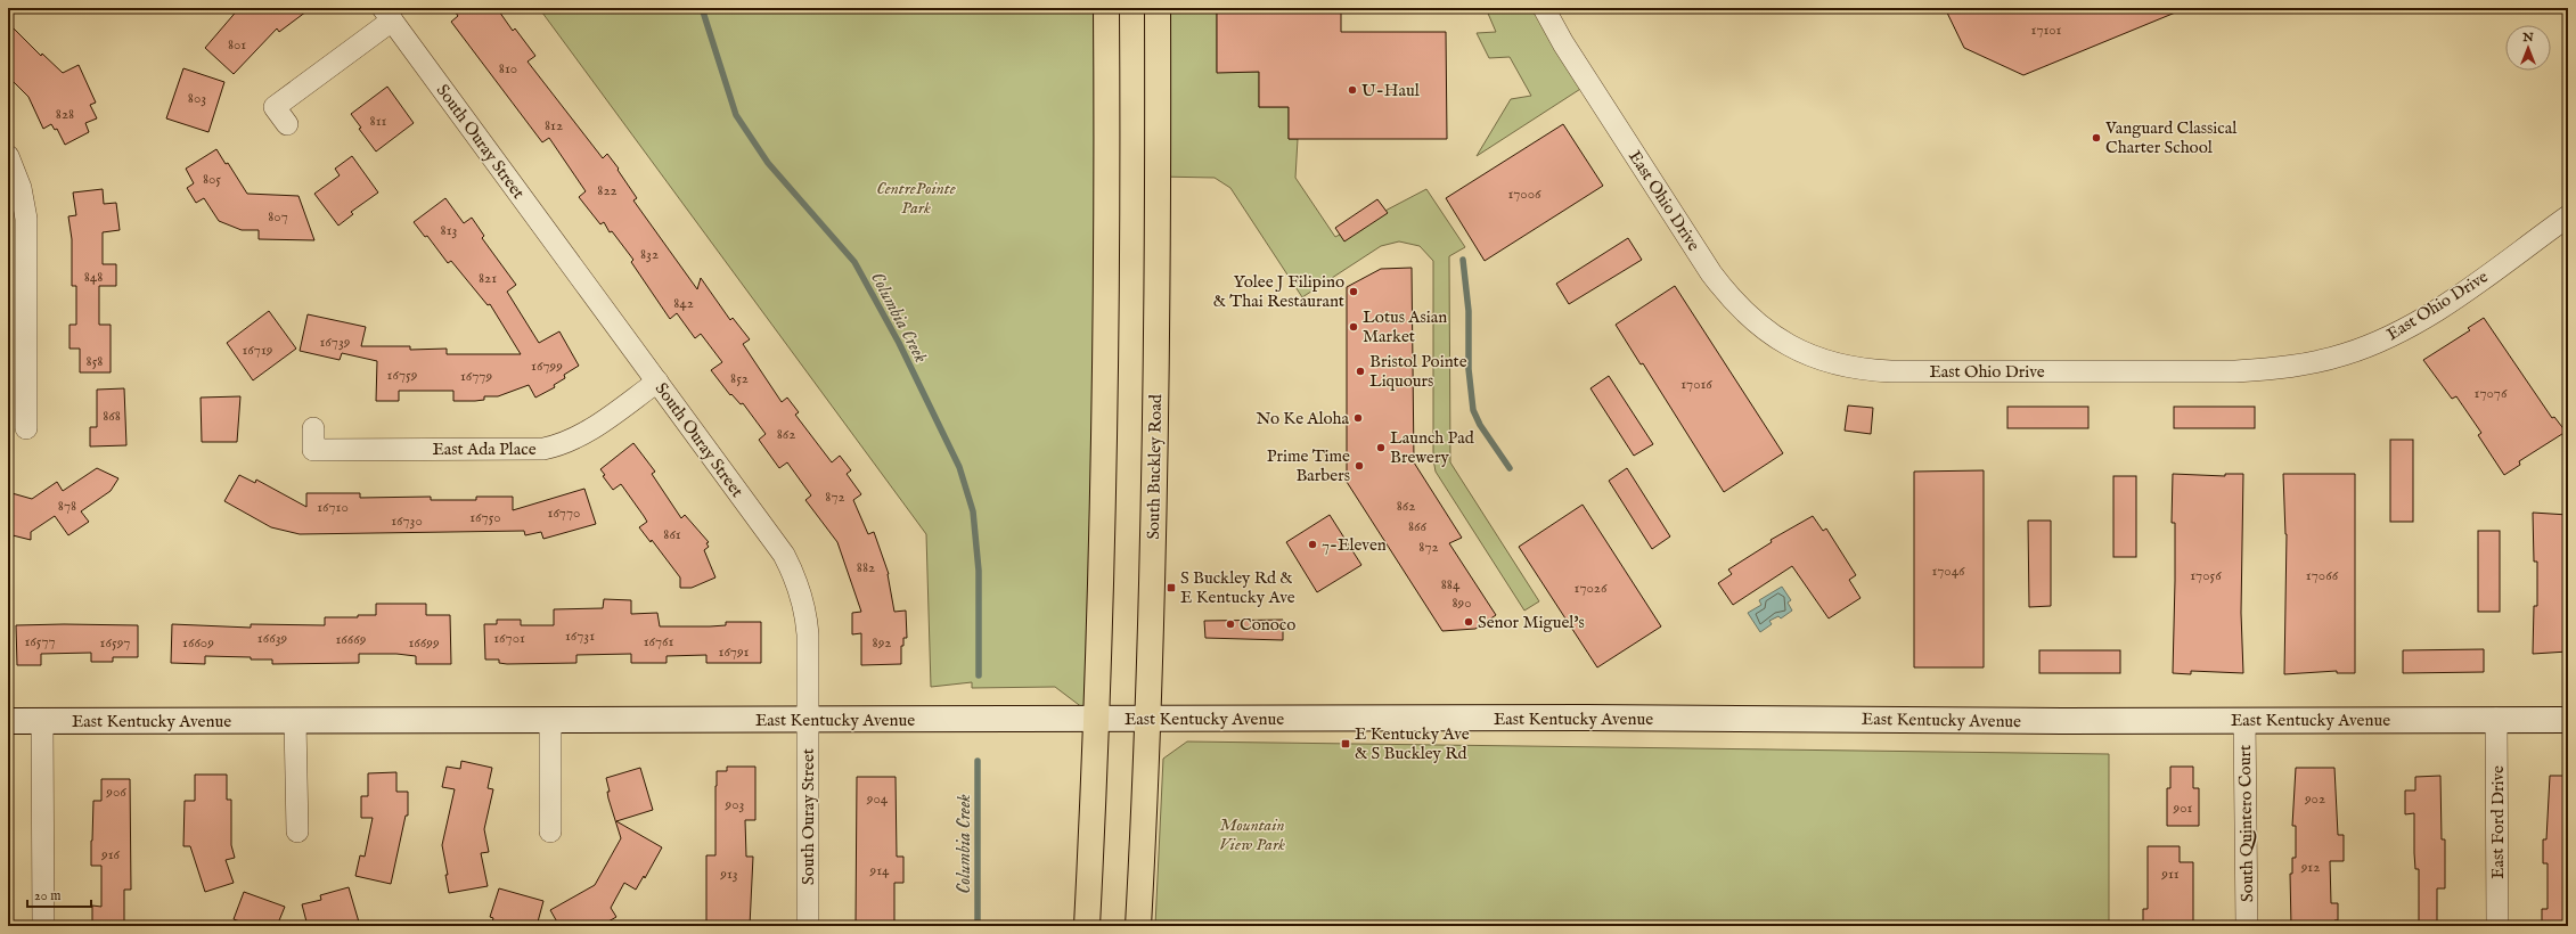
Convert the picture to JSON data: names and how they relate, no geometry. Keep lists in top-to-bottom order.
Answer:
{
  "streets": {
    "main road": ["South Buckley Road"],
    "street": [
      "South Ouray Street",
      "East Ohio Drive",
      "East Ada Place",
      "East Kentucky Avenue",
      "East Ford Drive",
      "South Quintero Court"
    ]
  },
  "crossings": [
    ["South Ouray Street", "East Ada Place"],
    ["South Ouray Street", "East Kentucky Avenue"],
    ["South Buckley Road", "East Kentucky Avenue"],
    ["East Kentucky Avenue", "East Ford Drive"],
    ["East Kentucky Avenue", "South Quintero Court"]
  ],
  "water": ["Columbia Creek"],
  "parks": ["CentrePointe Park", "Mountain View Park"],
  "places": {
    "other": [
      "U-Haul",
      "Vanguard Classical Charter School",
      "Yolee J Filipino & Thai Restaurant",
      "Lotus Asian Market",
      "Bristol Pointe Liquours",
      "No Ke Aloha",
      "Launch Pad Brewery",
      "Prime Time Barbers",
      "7-Eleven",
      "Senor Miguel's",
      "Conoco"
    ],
    "transit": ["S Buckley Rd & E Kentucky Ave", "E Kentucky Ave & S Buckley Rd"]
  },
  "house_numbers": [
    "17101",
    "801",
    "810",
    "803",
    "828",
    "811",
    "812",
    "805",
    "822",
    "17006",
    "807",
    "813",
    "832",
    "848",
    "821",
    "842",
    "16739",
    "16719",
    "858",
    "16799",
    "16759",
    "16779",
    "852",
    "17016",
    "17076",
    "868",
    "862",
    "872",
    "878",
    "862",
    "16710",
    "16770",
    "16750",
    "16730",
    "866",
    "861",
    "872",
    "882",
    "17046",
    "17056",
    "17066",
    "884",
    "17026",
    "890",
    "16731",
    "16639",
    "16701",
    "16669",
    "16577",
    "16761",
    "16597",
    "16609",
    "16699",
    "892",
    "16791",
    "906",
    "904",
    "902",
    "903",
    "901",
    "916",
    "912",
    "914",
    "913",
    "911"
  ],
  "scale_bar": "20 m",
  "north": "top"
}
